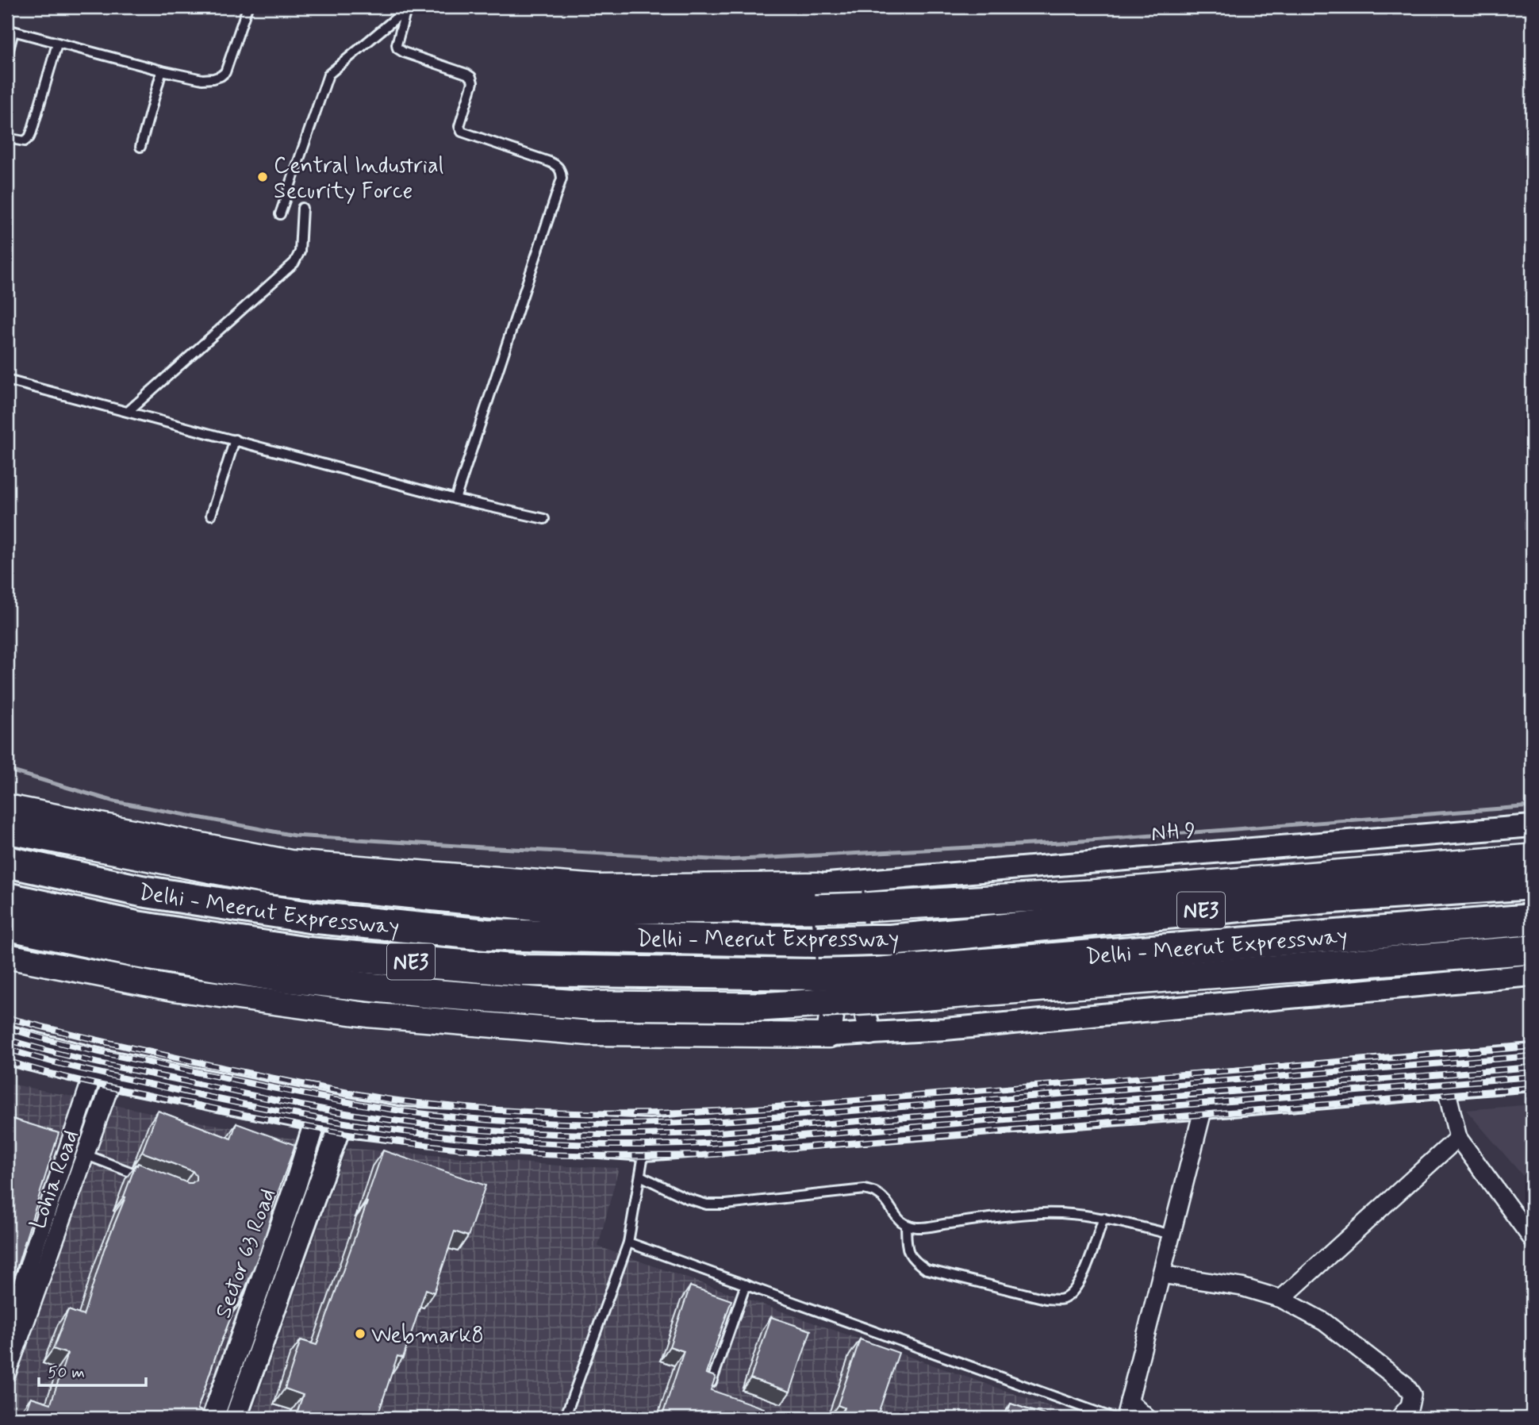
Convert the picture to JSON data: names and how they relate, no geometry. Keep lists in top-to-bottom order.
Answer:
{
  "streets": {
    "highway": ["Delhi - Meerut Expressway", "NE3"],
    "street": ["NH 9", "Lohia Road", "Sector 63 Road"]
  },
  "places": ["Central Industrial Security Force", "Webmark8"],
  "scale_bar": "50 m"
}
